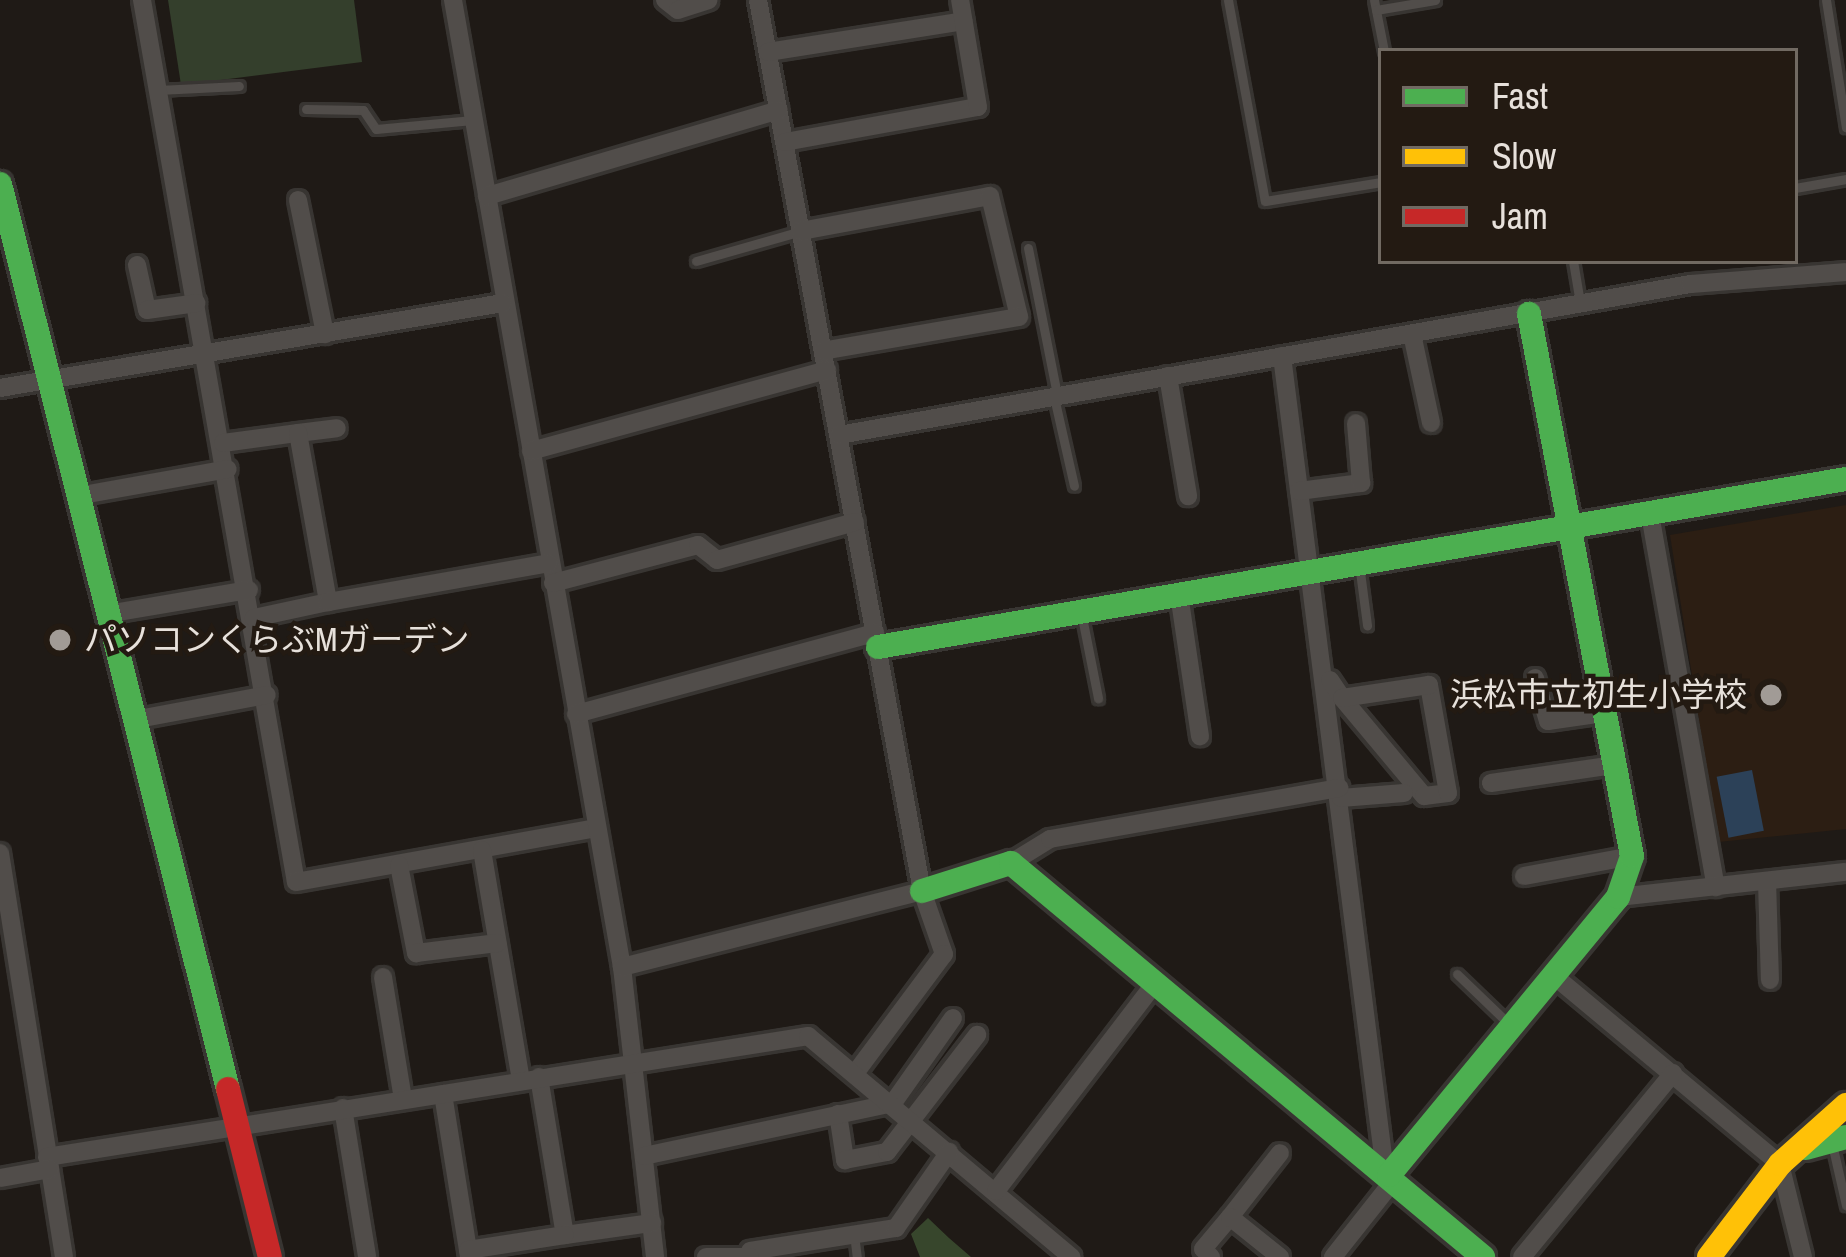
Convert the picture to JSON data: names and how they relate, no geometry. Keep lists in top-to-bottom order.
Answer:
{
  "places": ["パソコンくらぶMガーデン", "浜松市立初生小学校"],
  "legend": ["Fast", "Slow", "Jam"]
}
